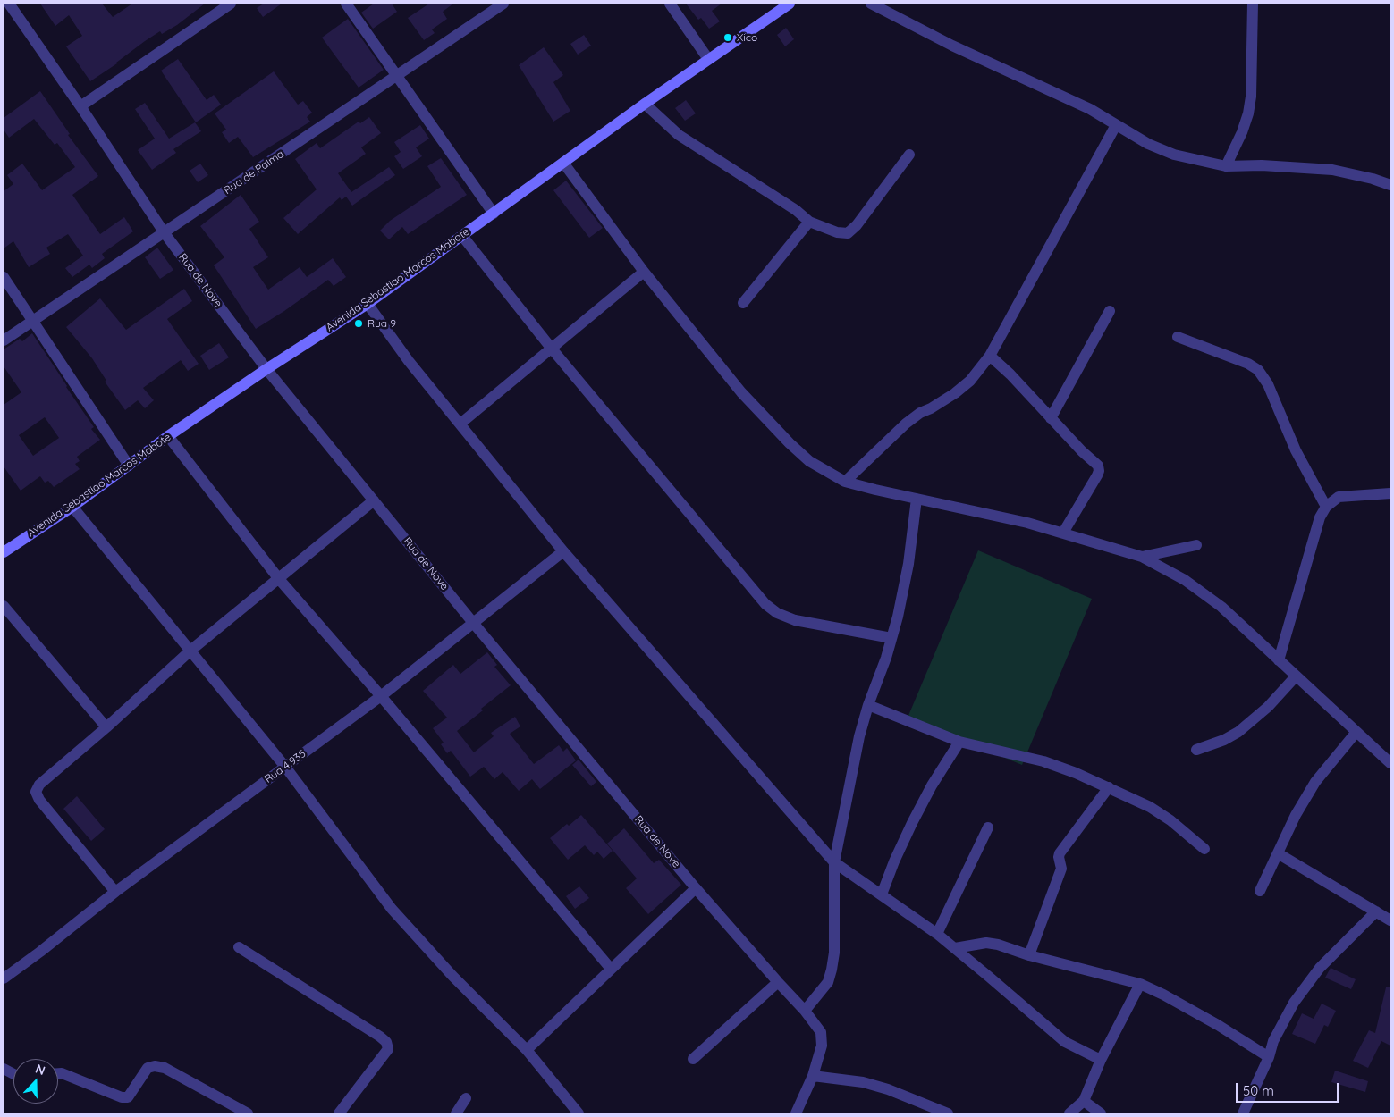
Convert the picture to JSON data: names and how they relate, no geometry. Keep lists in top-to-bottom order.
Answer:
{
  "streets": {
    "main road": ["Avenida Sebastiao Marcos Mabote"],
    "street": ["Rua de Palma", "Rua de Nove", "Rua 4.935"]
  },
  "crossings": [
    ["Rua de Palma", "Rua de Nove"],
    ["Avenida Sebastiao Marcos Mabote", "Rua de Nove"],
    ["Rua de Nove", "Rua 4.935"]
  ],
  "places": ["Xico", "Rua 9"],
  "scale_bar": "50 m",
  "north": "top"
}
